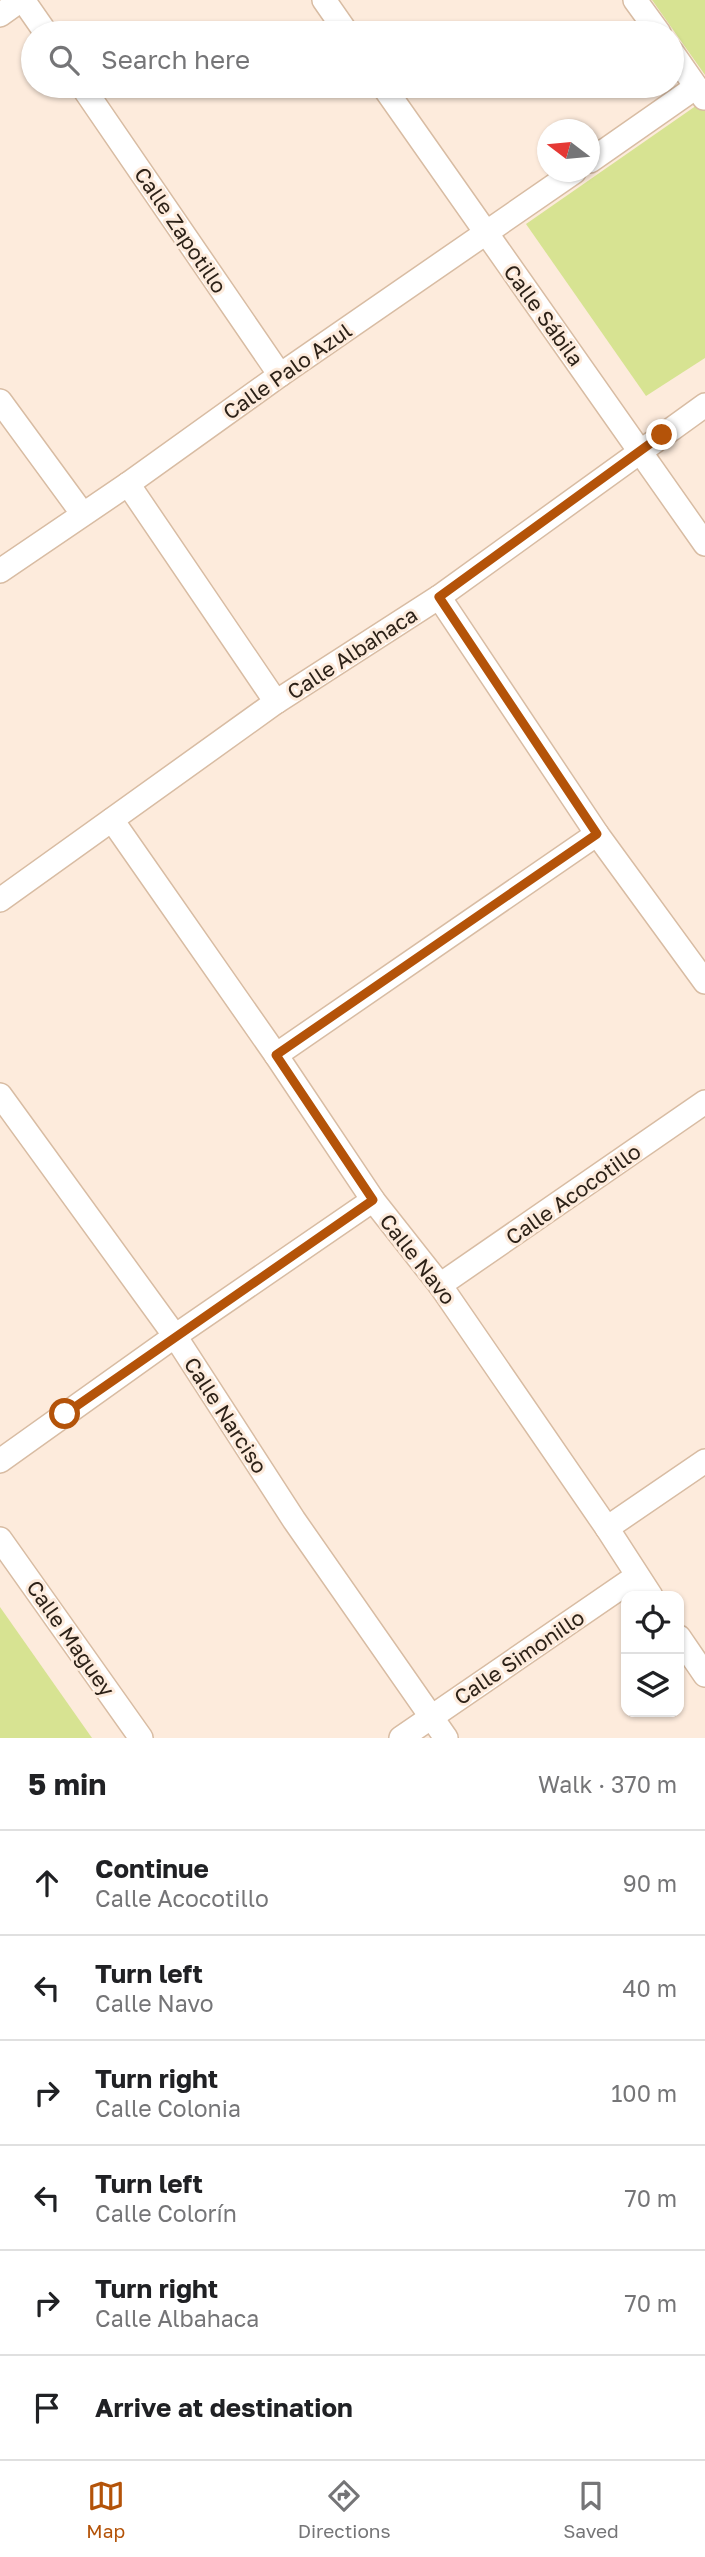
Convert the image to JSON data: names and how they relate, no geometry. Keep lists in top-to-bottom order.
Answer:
{
  "streets": {
    "street": [
      "Calle Zapotillo",
      "Calle Sábila",
      "Calle Palo Azul",
      "Calle Albahaca",
      "Calle Acocotillo",
      "Calle Navo",
      "Calle Narciso",
      "Calle Maguey",
      "Calle Simonillo"
    ]
  },
  "crossings": [
    ["Calle Zapotillo", "Calle Palo Azul"],
    ["Calle Sábila", "Calle Palo Azul"],
    ["Calle Sábila", "Calle Albahaca"],
    ["Calle Albahaca", "Calle Navo"],
    ["Calle Acocotillo", "Calle Navo"],
    ["Calle Navo", "Calle Simonillo"],
    ["Calle Narciso", "Calle Simonillo"]
  ],
  "north": "left",
  "page": {
    "search": "Search here",
    "heading": ["5 min", "Walk · 370 m"],
    "list": [
      ["Continue", "Calle Acocotillo", "90 m"],
      ["Turn left", "Calle Navo", "40 m"],
      ["Turn right", "Calle Colonia", "100 m"],
      ["Turn left", "Calle Colorín", "70 m"],
      ["Turn right", "Calle Albahaca", "70 m"],
      "Arrive at destination"
    ],
    "nav": ["Map", "Directions", "Saved"]
  }
}
